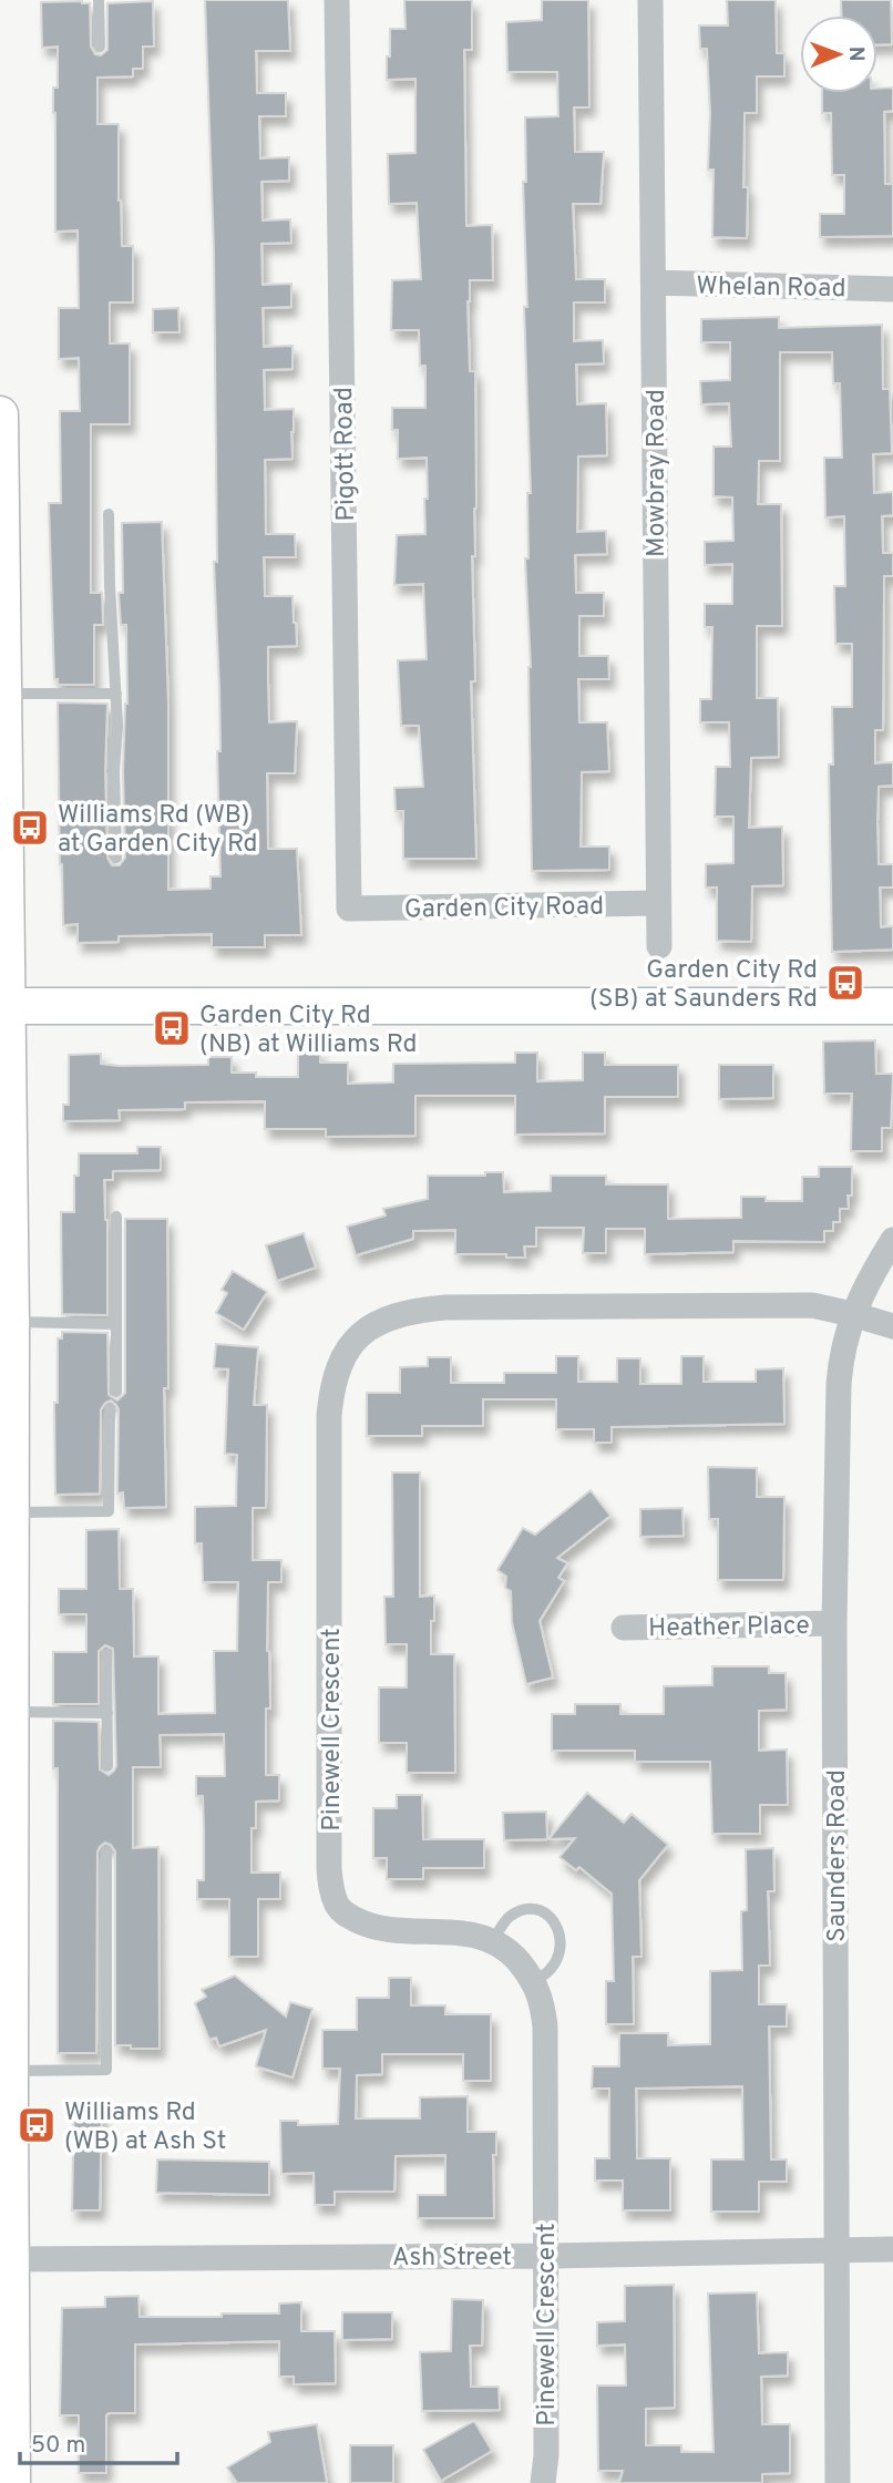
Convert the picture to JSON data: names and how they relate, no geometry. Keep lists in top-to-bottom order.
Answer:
{
  "streets": {
    "street": [
      "Whelan Road",
      "Pigott Road",
      "Mowbray Road",
      "Garden City Road",
      "Heather Place",
      "Pinewell Crescent",
      "Saunders Road",
      "Ash Street"
    ]
  },
  "crossings": [
    ["Whelan Road", "Mowbray Road"],
    ["Pigott Road", "Garden City Road"],
    ["Mowbray Road", "Garden City Road"],
    ["Heather Place", "Saunders Road"],
    ["Pinewell Crescent", "Saunders Road"],
    ["Pinewell Crescent", "Ash Street"],
    ["Saunders Road", "Ash Street"]
  ],
  "places": {
    "bus stop": [
      "Williams Rd (WB) at Garden City Rd",
      "Garden City Rd (SB) at Saunders Rd",
      "Garden City Rd (NB) at Williams Rd",
      "Williams Rd (WB) at Ash St"
    ]
  },
  "scale_bar": "50 m",
  "north": "right"
}
